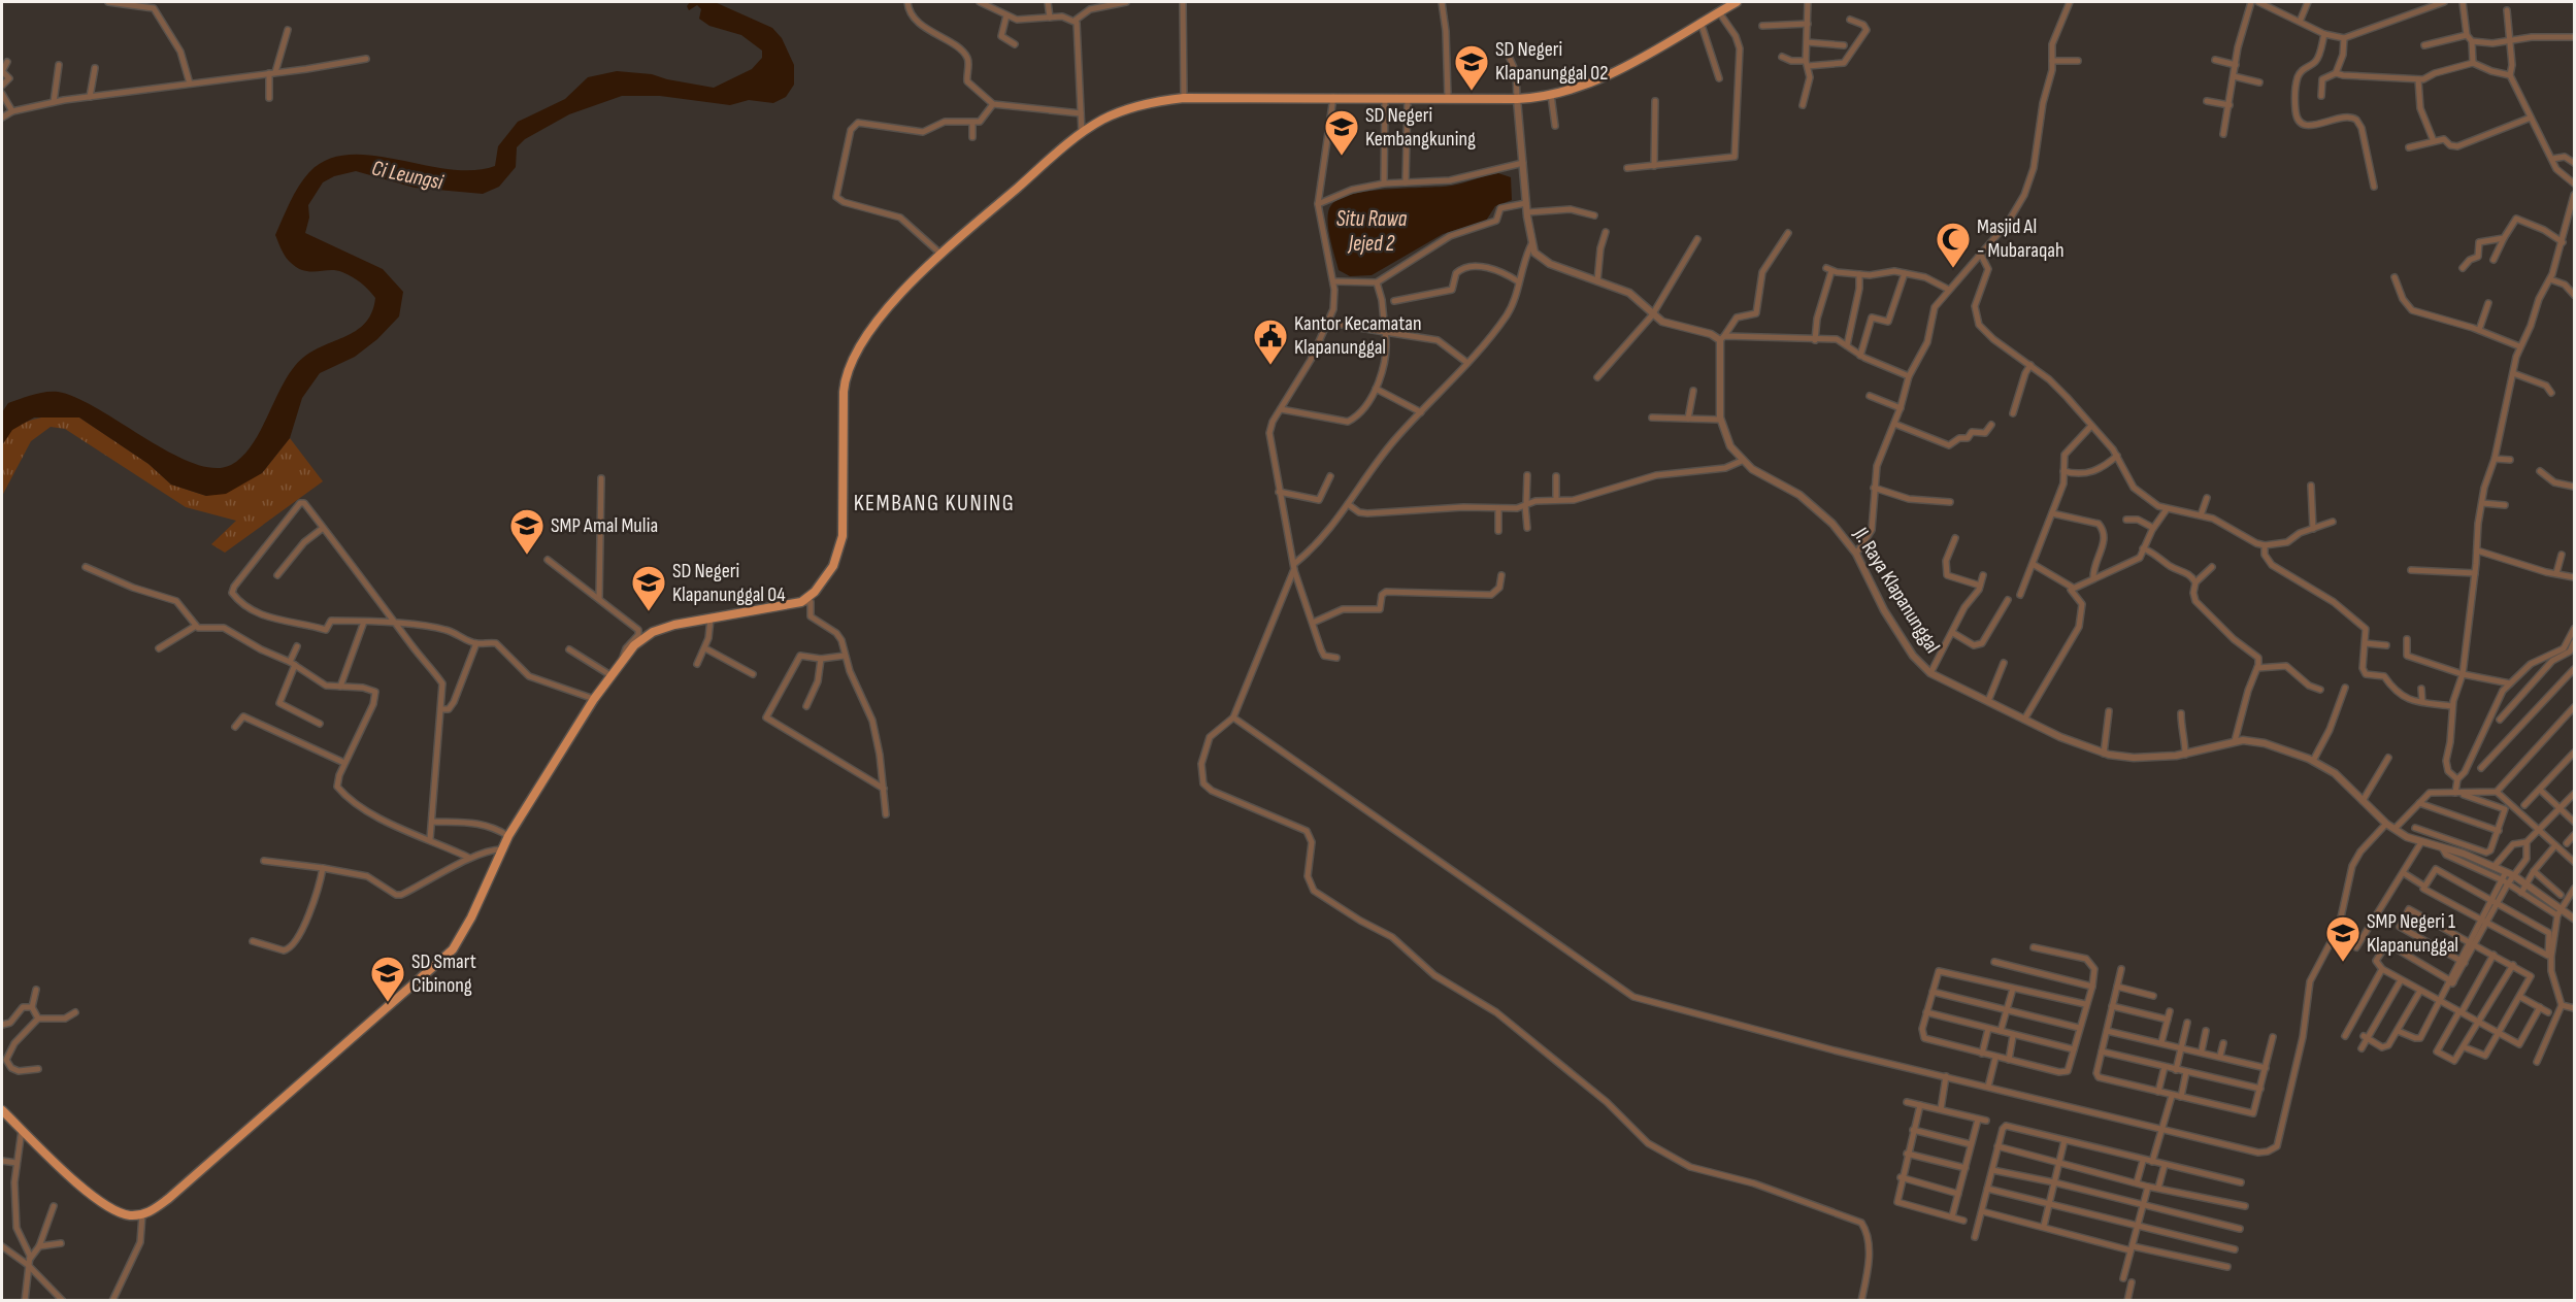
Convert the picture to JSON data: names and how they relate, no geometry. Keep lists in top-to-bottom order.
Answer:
{
  "streets": {
    "street": ["Jl. Raya Klapanunggal"]
  },
  "districts": ["KEMBANG KUNING"],
  "water": ["Ci Leungsi", "Situ Rawa Jejed 2"],
  "places": {
    "school or university": [
      "SD Negeri Klapanunggal 02",
      "SD Negeri Kembangkuning",
      "SMP Amal Mulia",
      "SD Negeri Klapanunggal 04",
      "SMP Negeri 1 Klapanunggal",
      "SD Smart Cibinong"
    ],
    "mosque": ["Masjid Al - Mubaraqah"],
    "public building": ["Kantor Kecamatan Klapanunggal"]
  }
}
